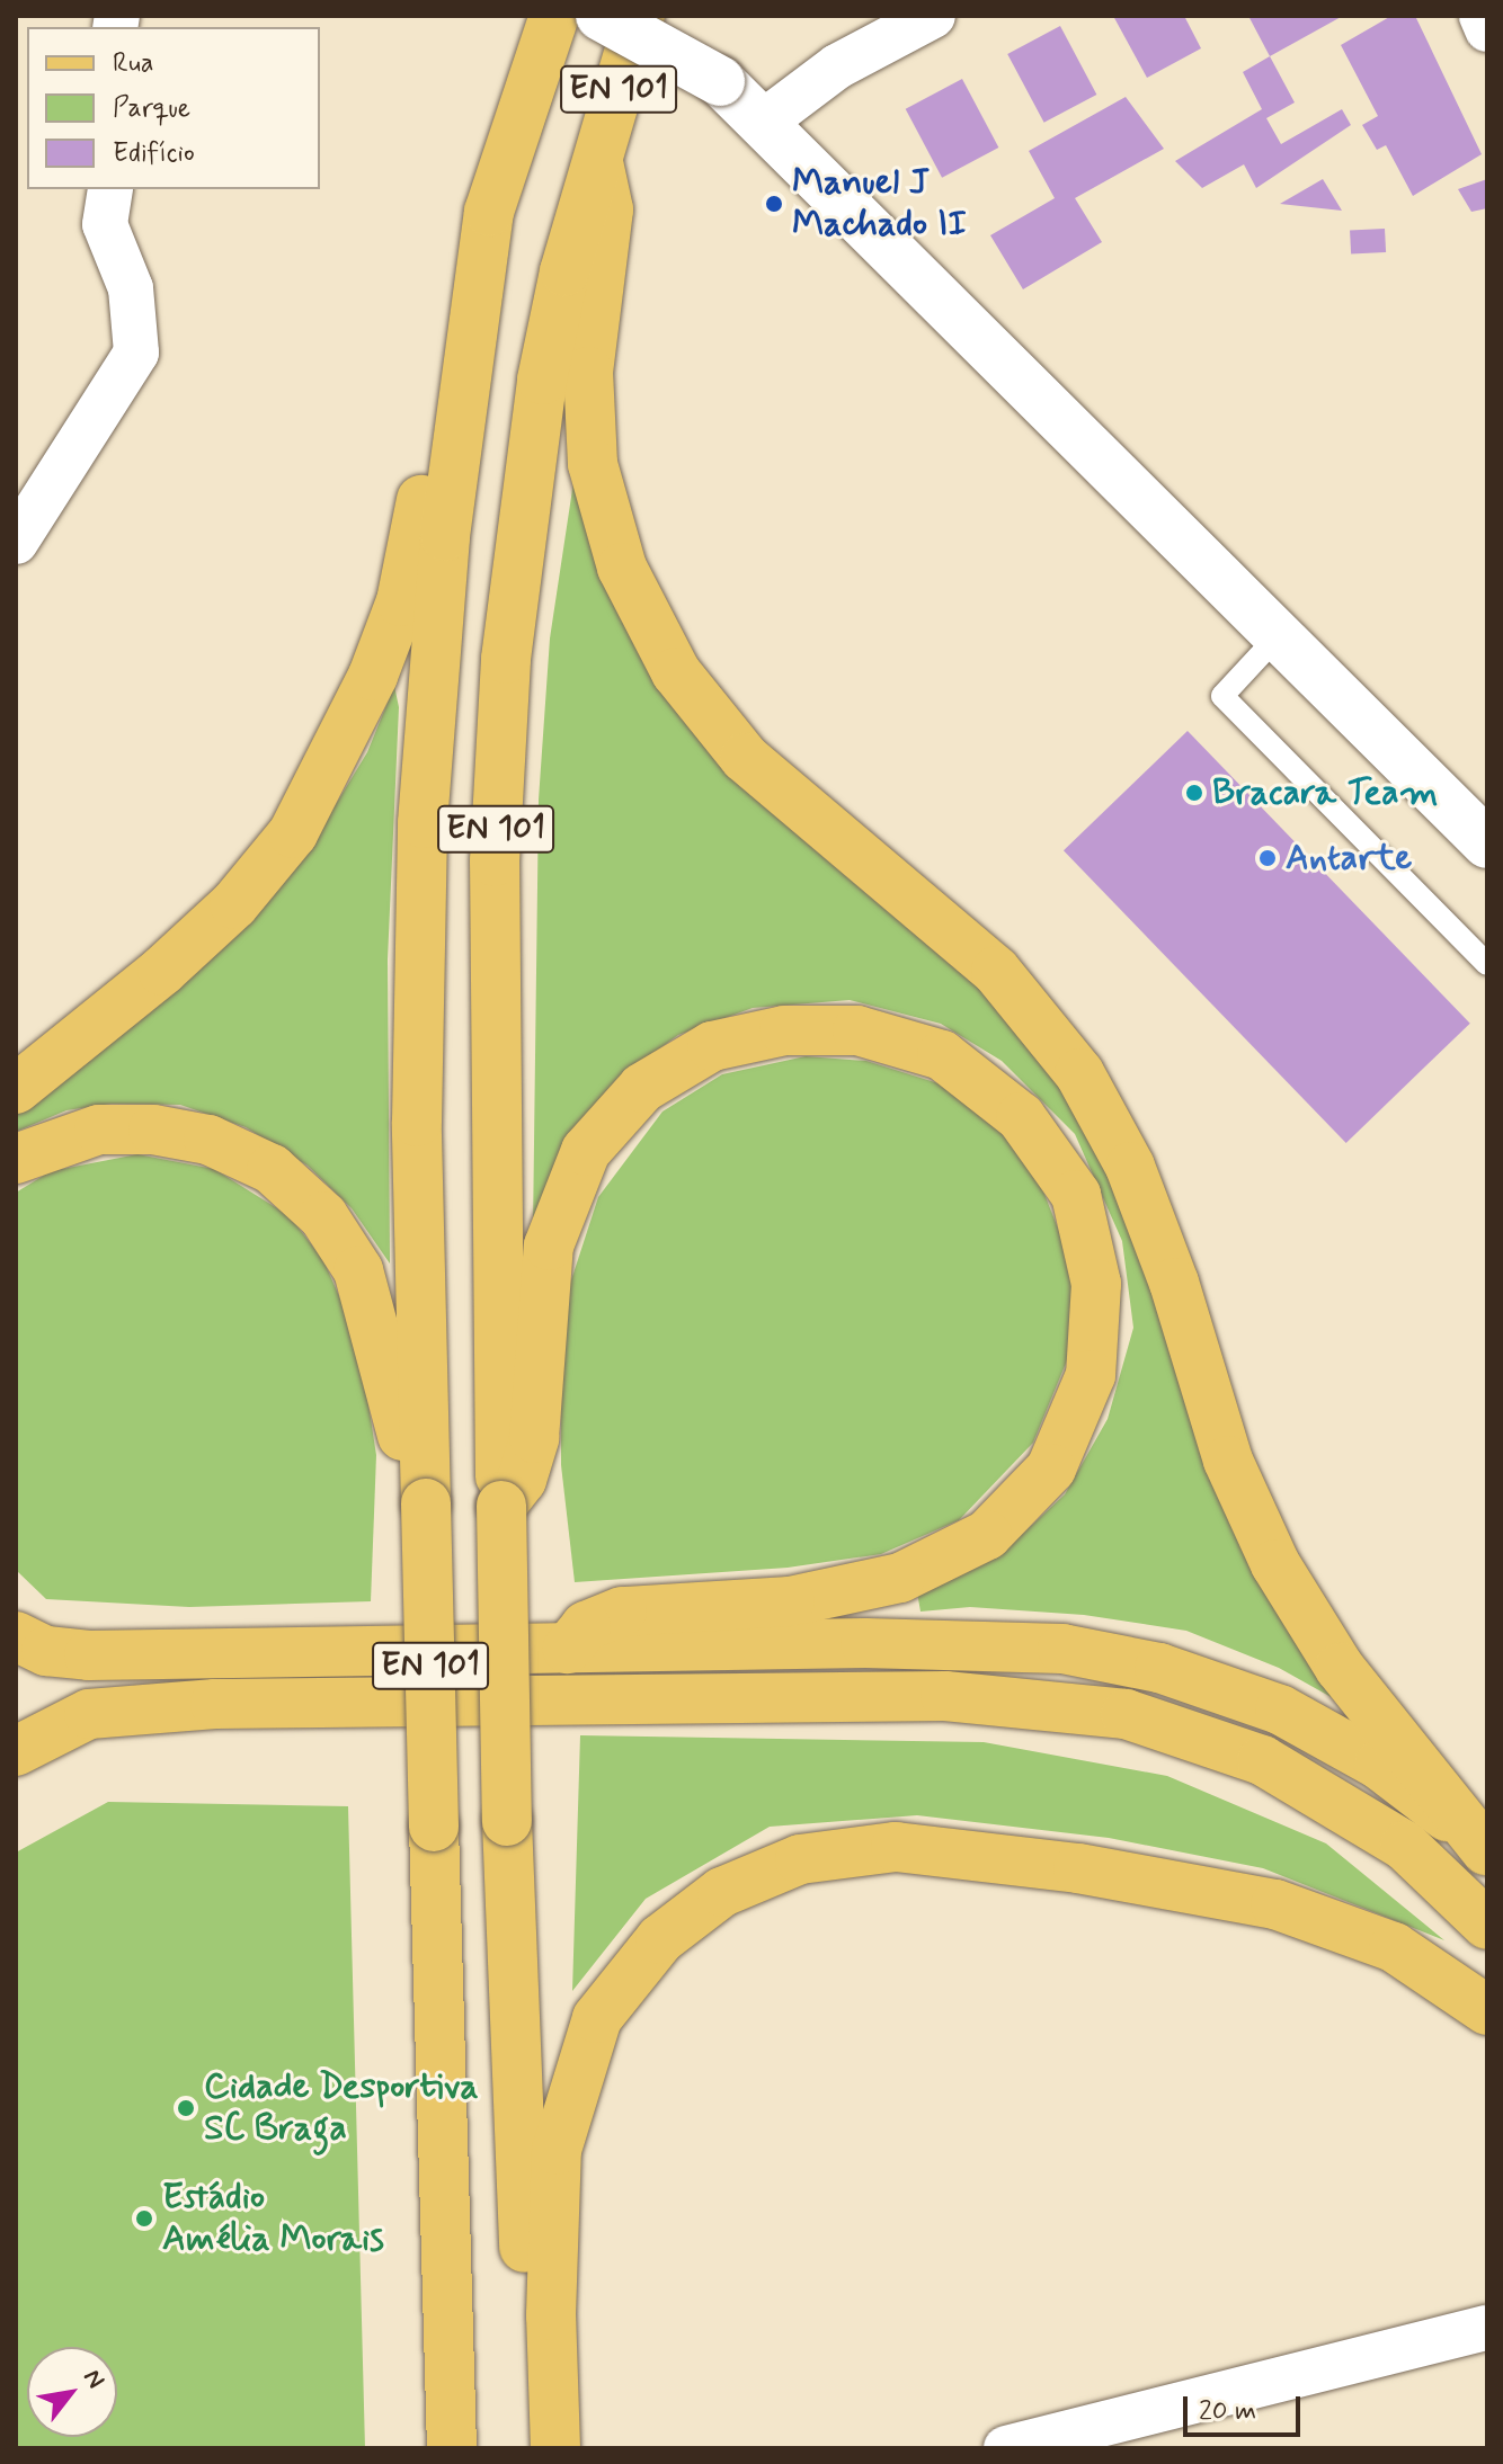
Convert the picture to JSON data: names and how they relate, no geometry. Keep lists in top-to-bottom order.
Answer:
{
  "streets": {
    "main road": ["EN 101"]
  },
  "places": [
    "Manuel J Machado II",
    "Bracara Team",
    "Antarte",
    "Cidade Desportiva SC Braga",
    "Estádio Amélia Morais"
  ],
  "legend": ["Rua", "Parque", "Edifício"],
  "scale_bar": "20 m",
  "north": "top right"
}
